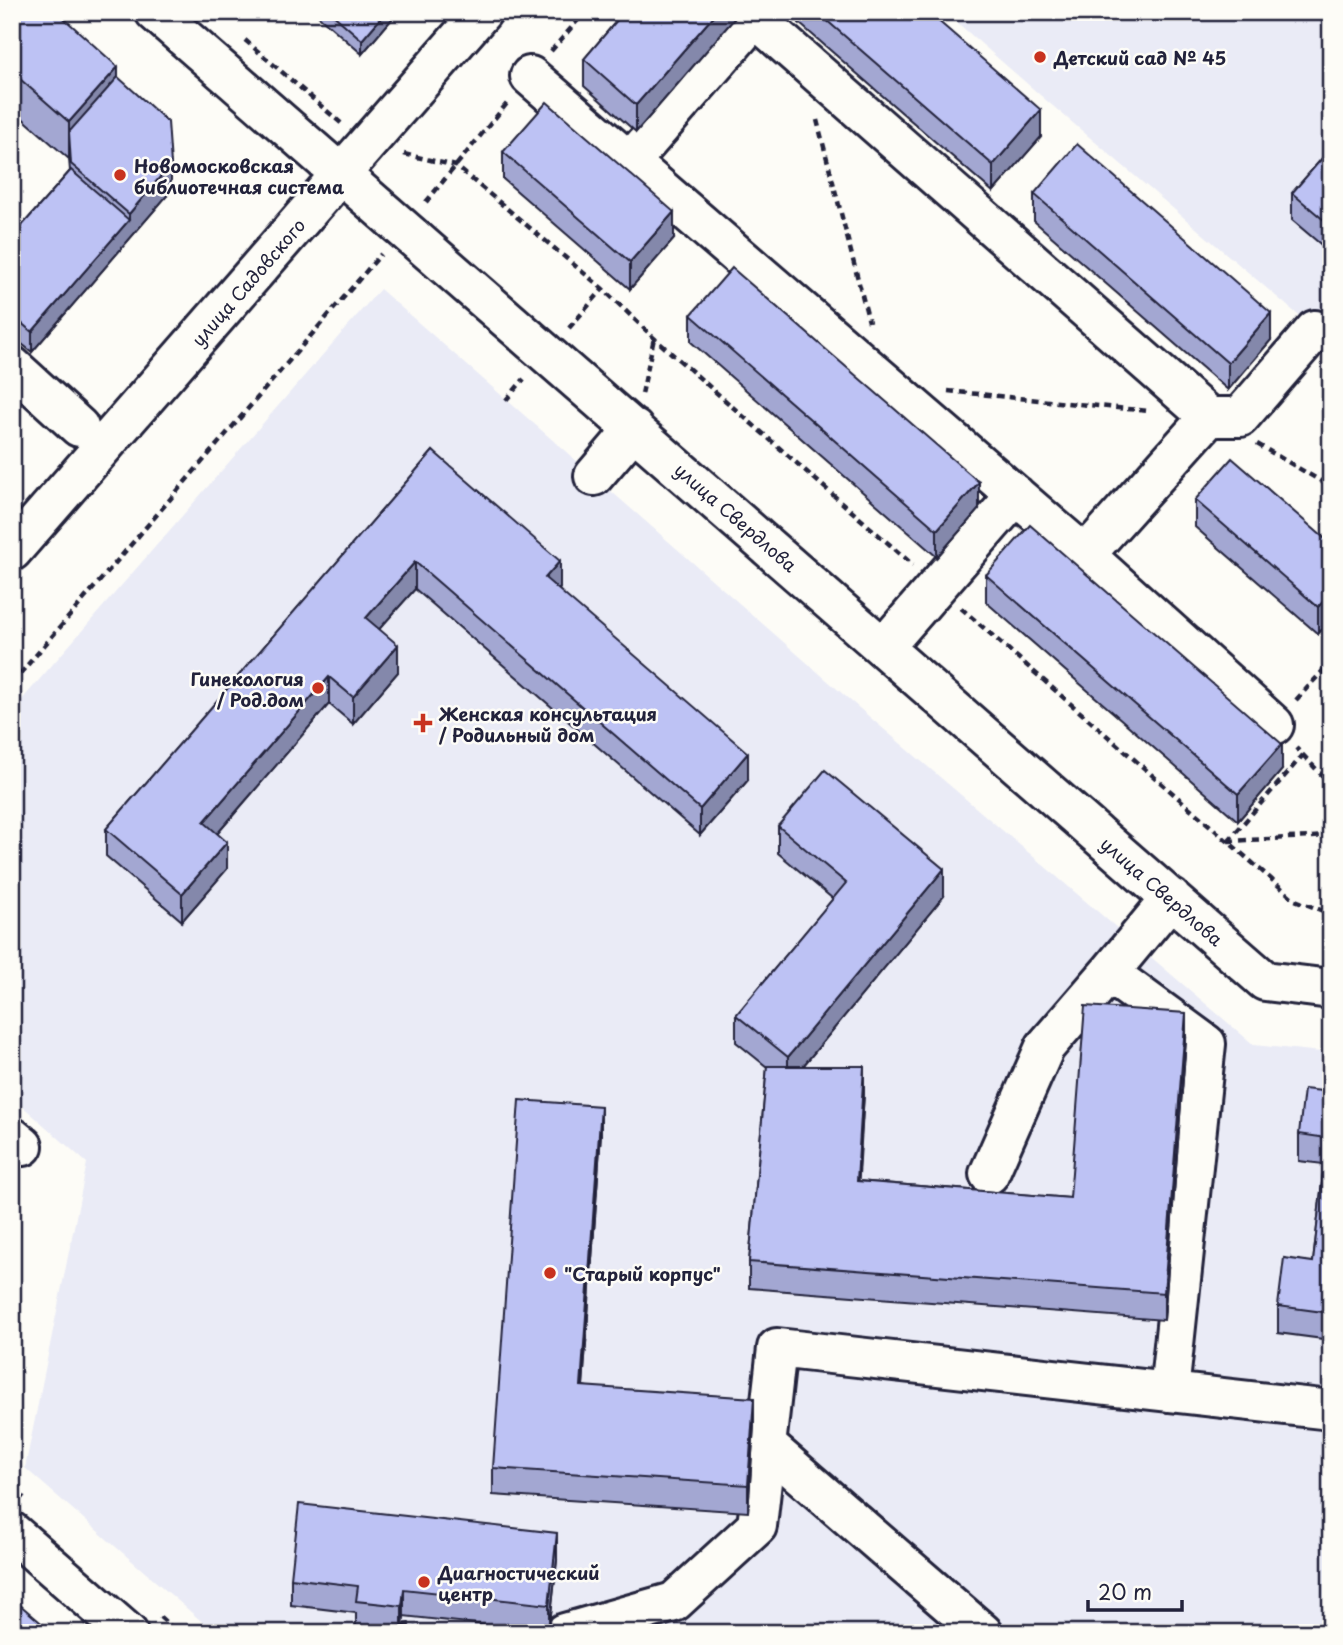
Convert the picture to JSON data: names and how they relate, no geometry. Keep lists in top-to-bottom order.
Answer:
{
  "streets": {
    "street": ["улица Садовского", "улица Свердлова"]
  },
  "crossings": [
    ["улица Садовского", "улица Свердлова"]
  ],
  "places": {
    "other": [
      "Детский сад № 45",
      "Новомосковская библиотечная система",
      "Гинекология / Род.дом",
      "\"Старый корпус\"",
      "Диагностический центр"
    ],
    "health": ["Женская консультация / Родильный дом"]
  },
  "scale_bar": "20 m"
}
